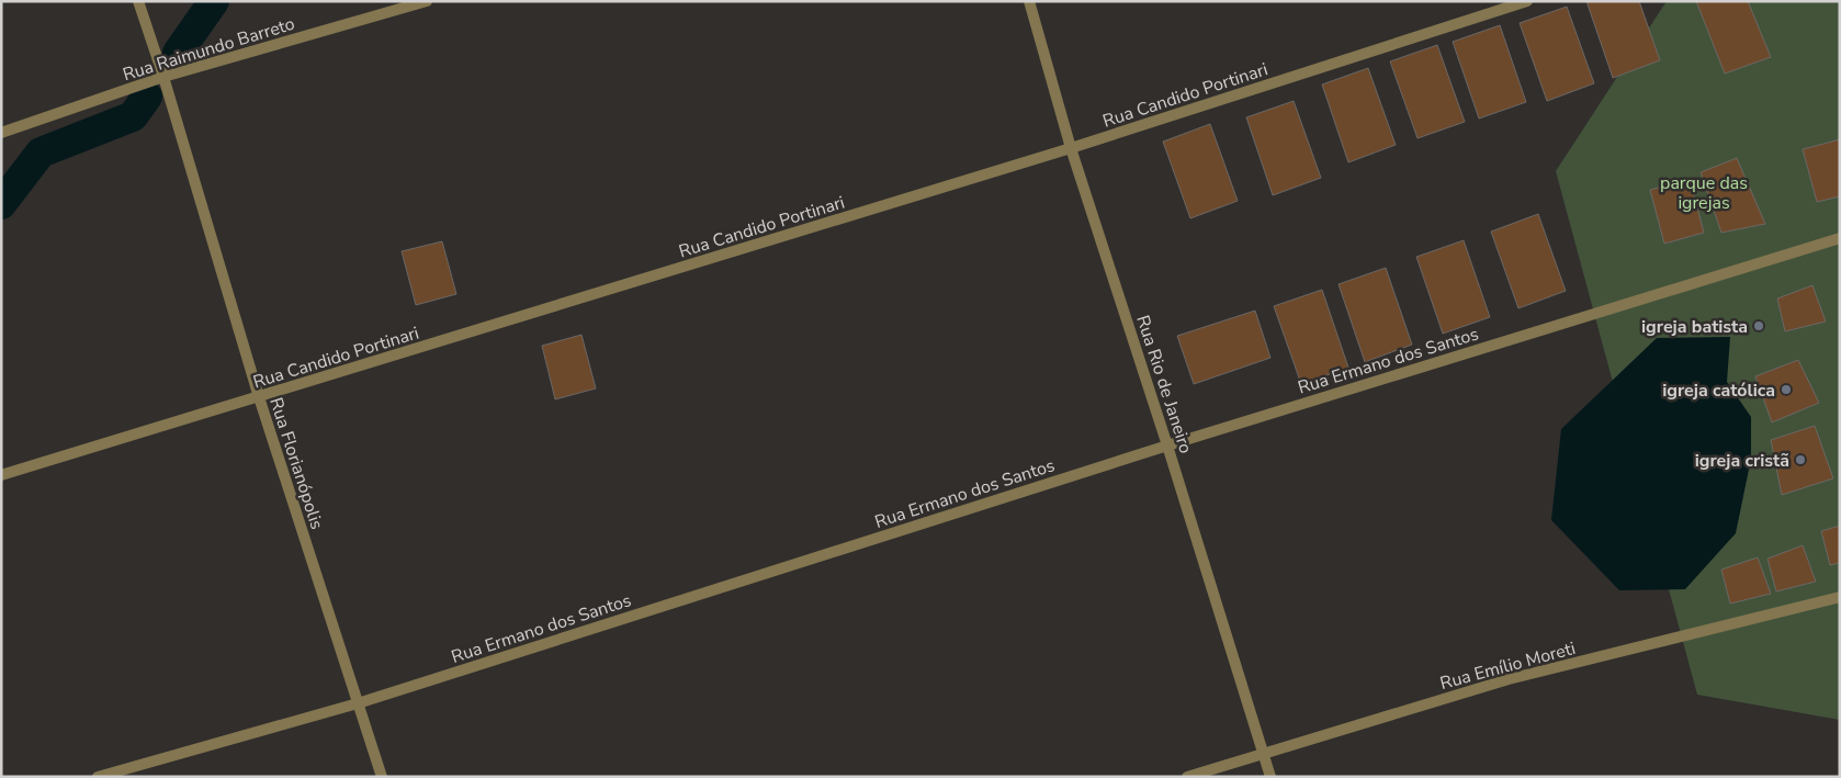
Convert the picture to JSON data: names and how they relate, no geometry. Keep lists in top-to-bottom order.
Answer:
{
  "streets": {
    "street": [
      "Rua Raimundo Barreto",
      "Rua Candido Portinari",
      "Rua Ermano dos Santos",
      "Rua Rio de Janeiro",
      "Rua Florianópolis",
      "Rua Emílio Moreti"
    ]
  },
  "crossings": [
    ["Rua Raimundo Barreto", "Rua Florianópolis"],
    ["Rua Candido Portinari", "Rua Rio de Janeiro"],
    ["Rua Candido Portinari", "Rua Florianópolis"],
    ["Rua Ermano dos Santos", "Rua Rio de Janeiro"],
    ["Rua Ermano dos Santos", "Rua Florianópolis"],
    ["Rua Rio de Janeiro", "Rua Emílio Moreti"]
  ],
  "parks": ["parque das igrejas"],
  "places": ["igreja batista", "igreja católica", "igreja cristã"]
}
